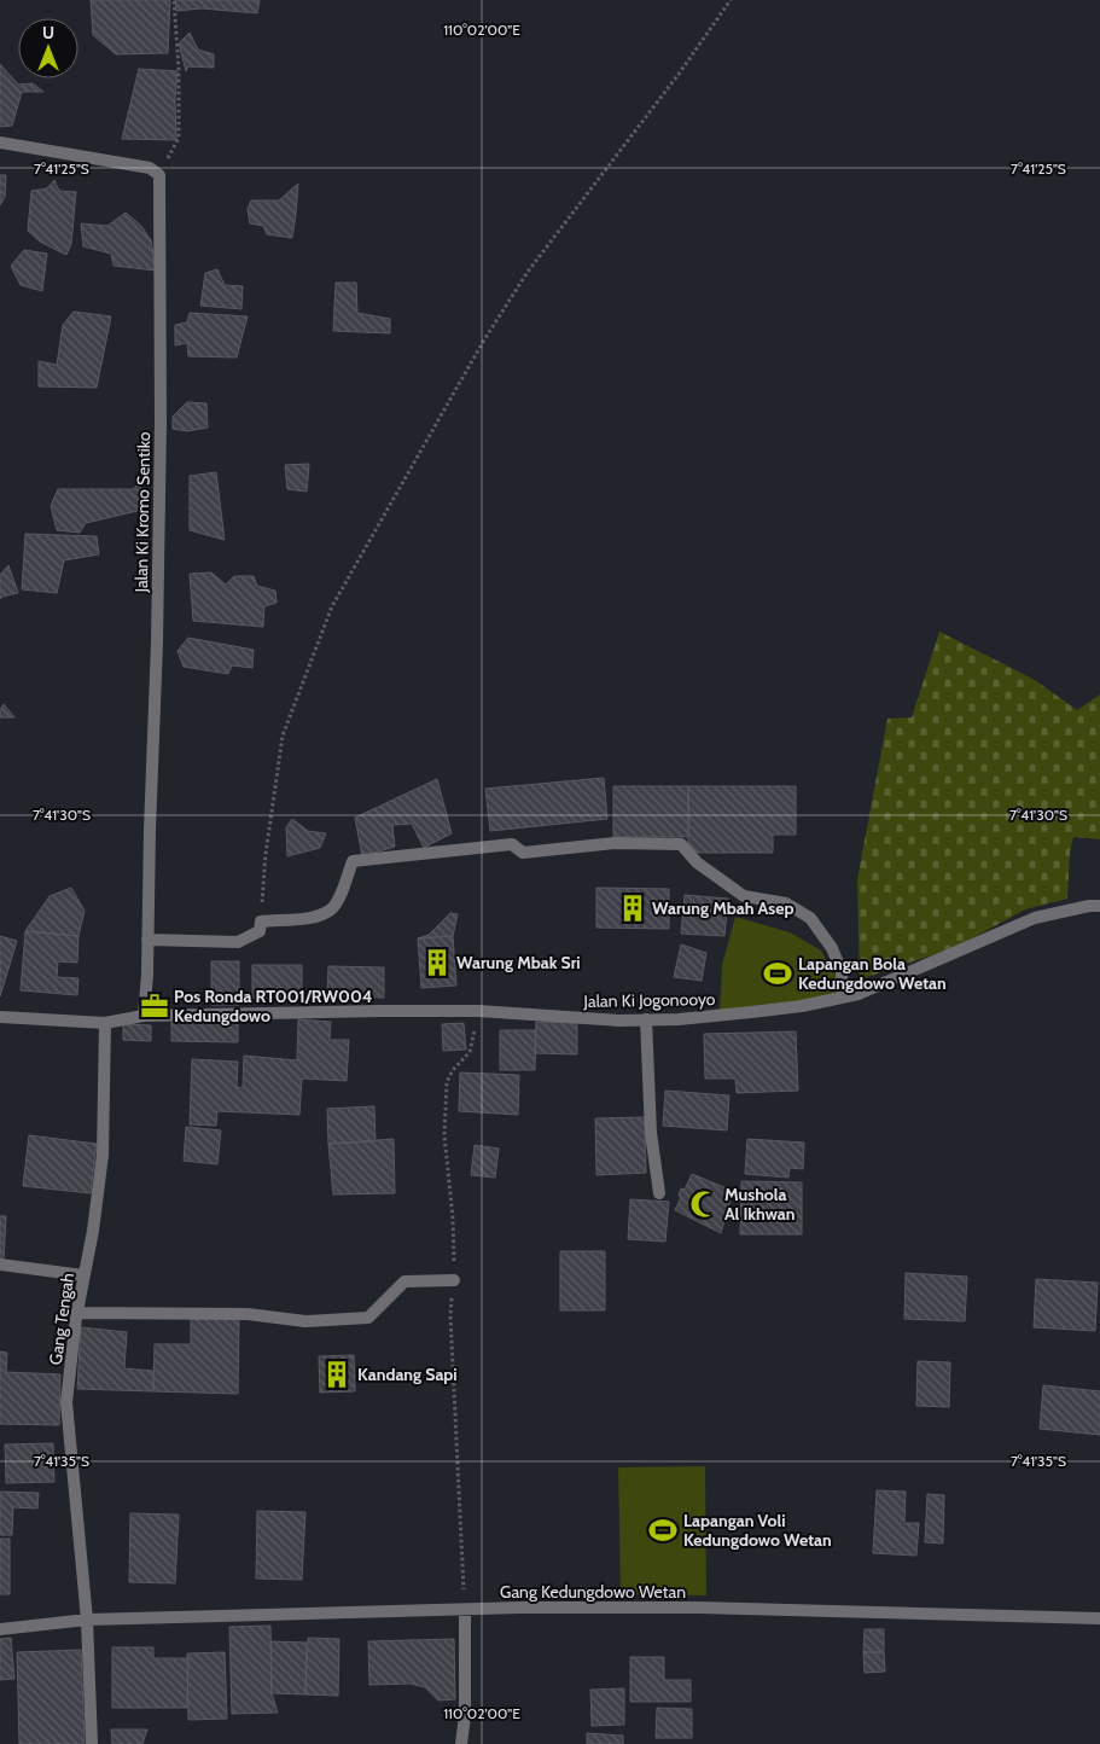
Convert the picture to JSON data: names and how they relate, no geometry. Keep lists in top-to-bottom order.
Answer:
{
  "streets": {
    "street": [
      "Jalan Ki Kromo Sentiko",
      "Jalan Ki Jogonooyo",
      "Gang Tengah",
      "Gang Kedungdowo Wetan"
    ]
  },
  "crossings": [
    ["Jalan Ki Kromo Sentiko", "Jalan Ki Jogonooyo"],
    ["Jalan Ki Jogonooyo", "Gang Tengah"],
    ["Gang Tengah", "Gang Kedungdowo Wetan"]
  ],
  "places": {
    "building": ["Warung Mbah Asep", "Warung Mbak Sri", "Kandang Sapi"],
    "sports": ["Lapangan Bola Kedungdowo Wetan", "Lapangan Voli Kedungdowo Wetan"],
    "office": ["Pos Ronda RT001/RW004 Kedungdowo"],
    "mosque": ["Mushola Al Ikhwan"]
  },
  "north": "top",
  "coordinates": [
    "110°02'00\"E",
    "7°41'25\"S",
    "7°41'30\"S",
    "7°41'35\"S"
  ]
}
